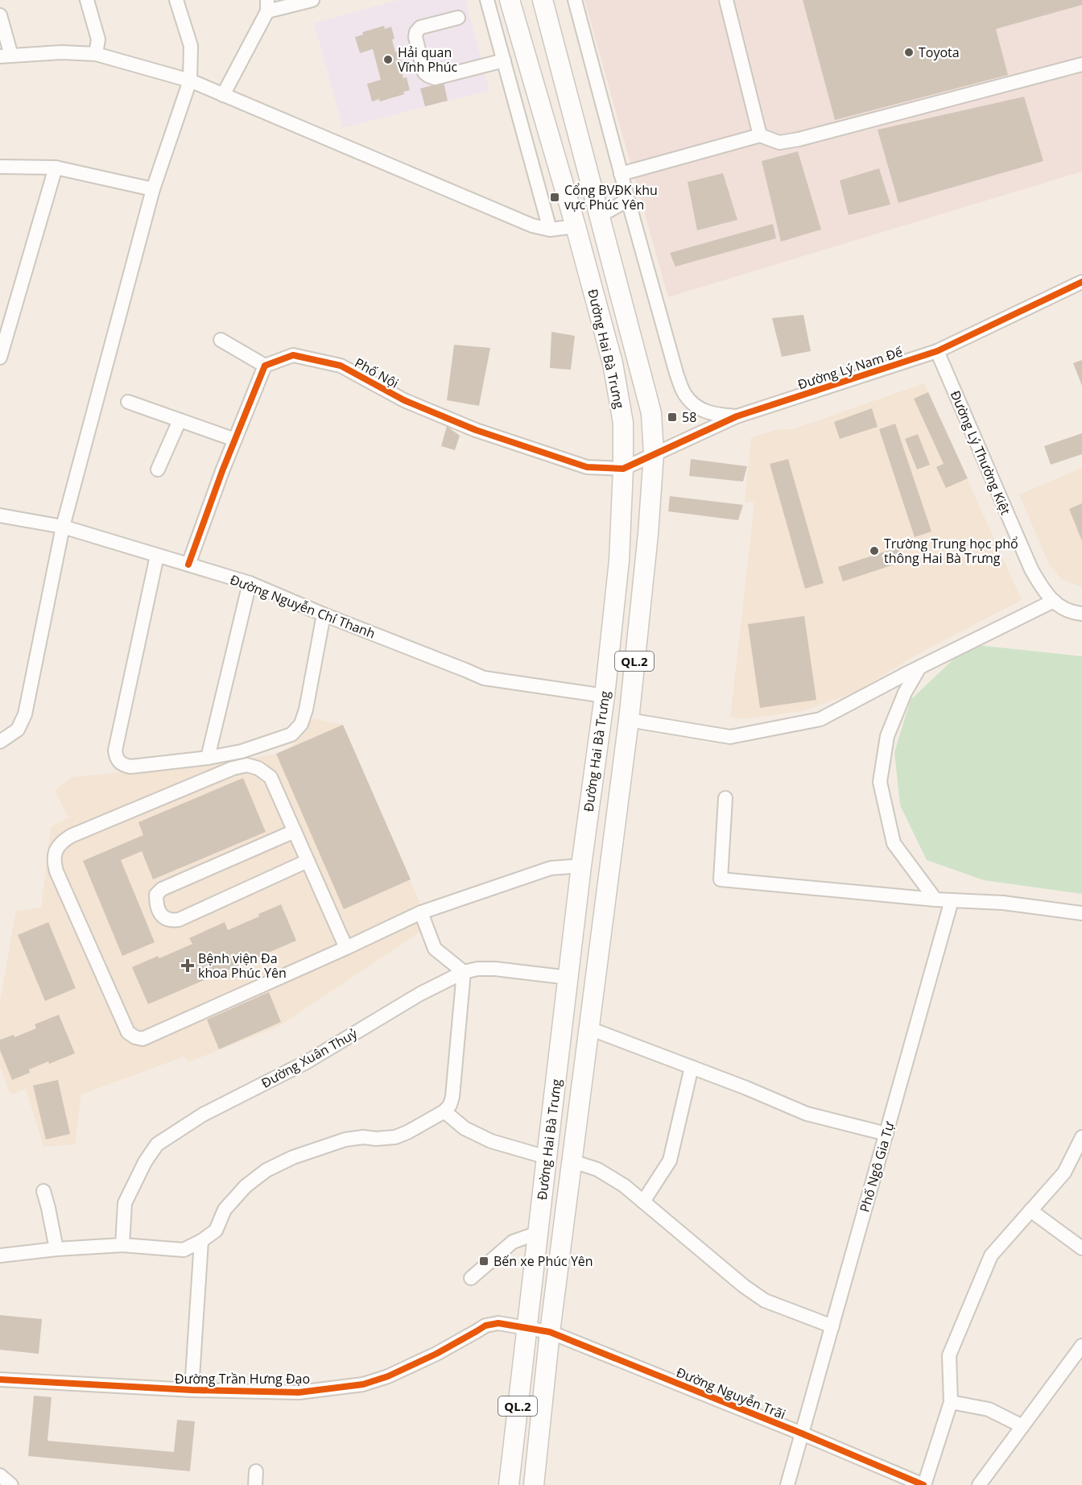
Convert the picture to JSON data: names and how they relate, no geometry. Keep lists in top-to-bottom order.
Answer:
{
  "streets": {
    "highway": ["Đường Hai Bà Trưng", "QL.2"],
    "street": [
      "Đường Lý Nam Đế",
      "Phố Nội",
      "Đường Lý Thường Kiệt",
      "Đường Nguyễn Chí Thanh",
      "Đường Xuân Thuỷ",
      "Phố Ngô Gia Tự",
      "Đường Trần Hưng Đạo",
      "Đường Nguyễn Trãi"
    ]
  },
  "crossings": [
    ["Đường Hai Bà Trưng", "Đường Lý Nam Đế"],
    ["Đường Hai Bà Trưng", "Phố Nội"],
    ["Đường Hai Bà Trưng", "Đường Nguyễn Chí Thanh"],
    ["Đường Hai Bà Trưng", "Đường Xuân Thuỷ"],
    ["Đường Hai Bà Trưng", "Đường Trần Hưng Đạo"],
    ["Đường Hai Bà Trưng", "Đường Nguyễn Trãi"],
    ["Đường Lý Nam Đế", "Phố Nội"],
    ["Đường Lý Nam Đế", "Đường Lý Thường Kiệt"],
    ["Phố Ngô Gia Tự", "Đường Nguyễn Trãi"],
    ["Đường Trần Hưng Đạo", "Đường Nguyễn Trãi"]
  ],
  "places": {
    "other": ["Toyota", "Hải quan Vĩnh Phúc", "Trường Trung học phổ thông Hai Bà Trưng"],
    "transit": ["Cổng BVĐK khu vực Phúc Yên", "58", "Bến xe Phúc Yên"],
    "health": ["Bệnh viện Đa khoa Phúc Yên"]
  }
}
